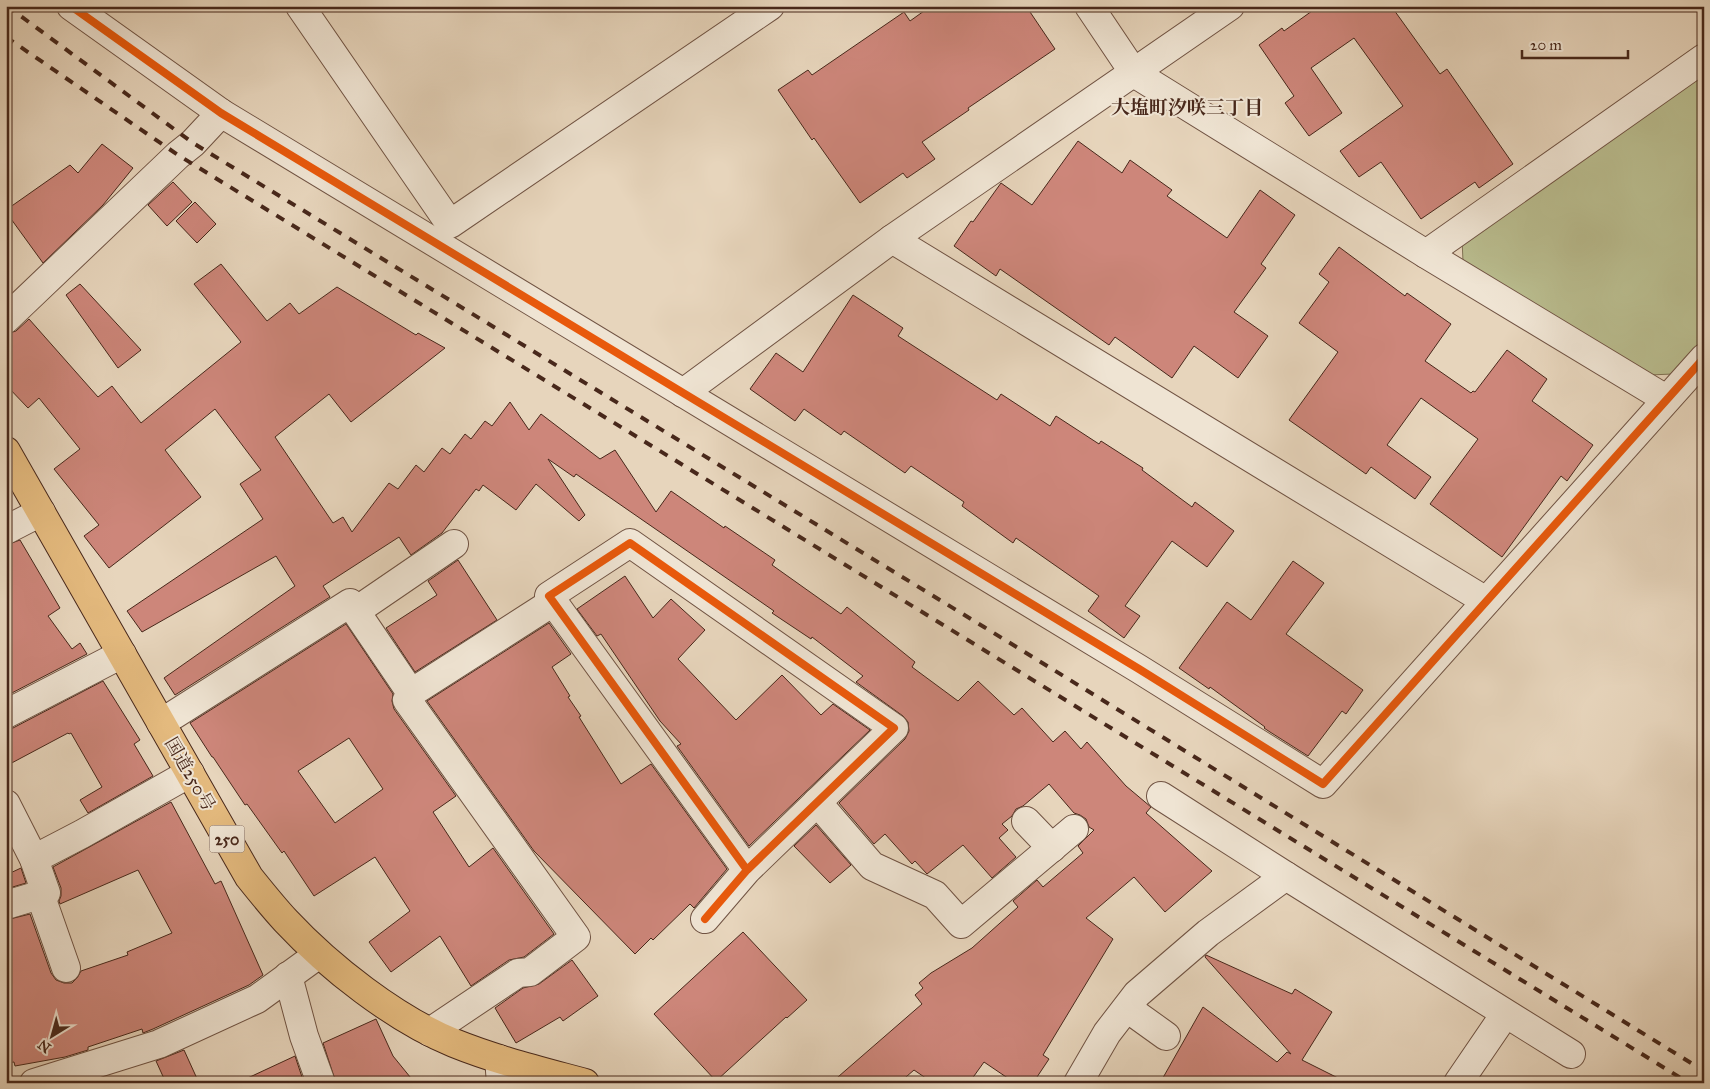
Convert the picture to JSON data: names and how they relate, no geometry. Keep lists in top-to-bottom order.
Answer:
{
  "streets": {
    "highway": ["国道250号", "250"]
  },
  "districts": ["大塩町汐咲三丁目"],
  "scale_bar": "20 m",
  "north": "bottom left"
}
